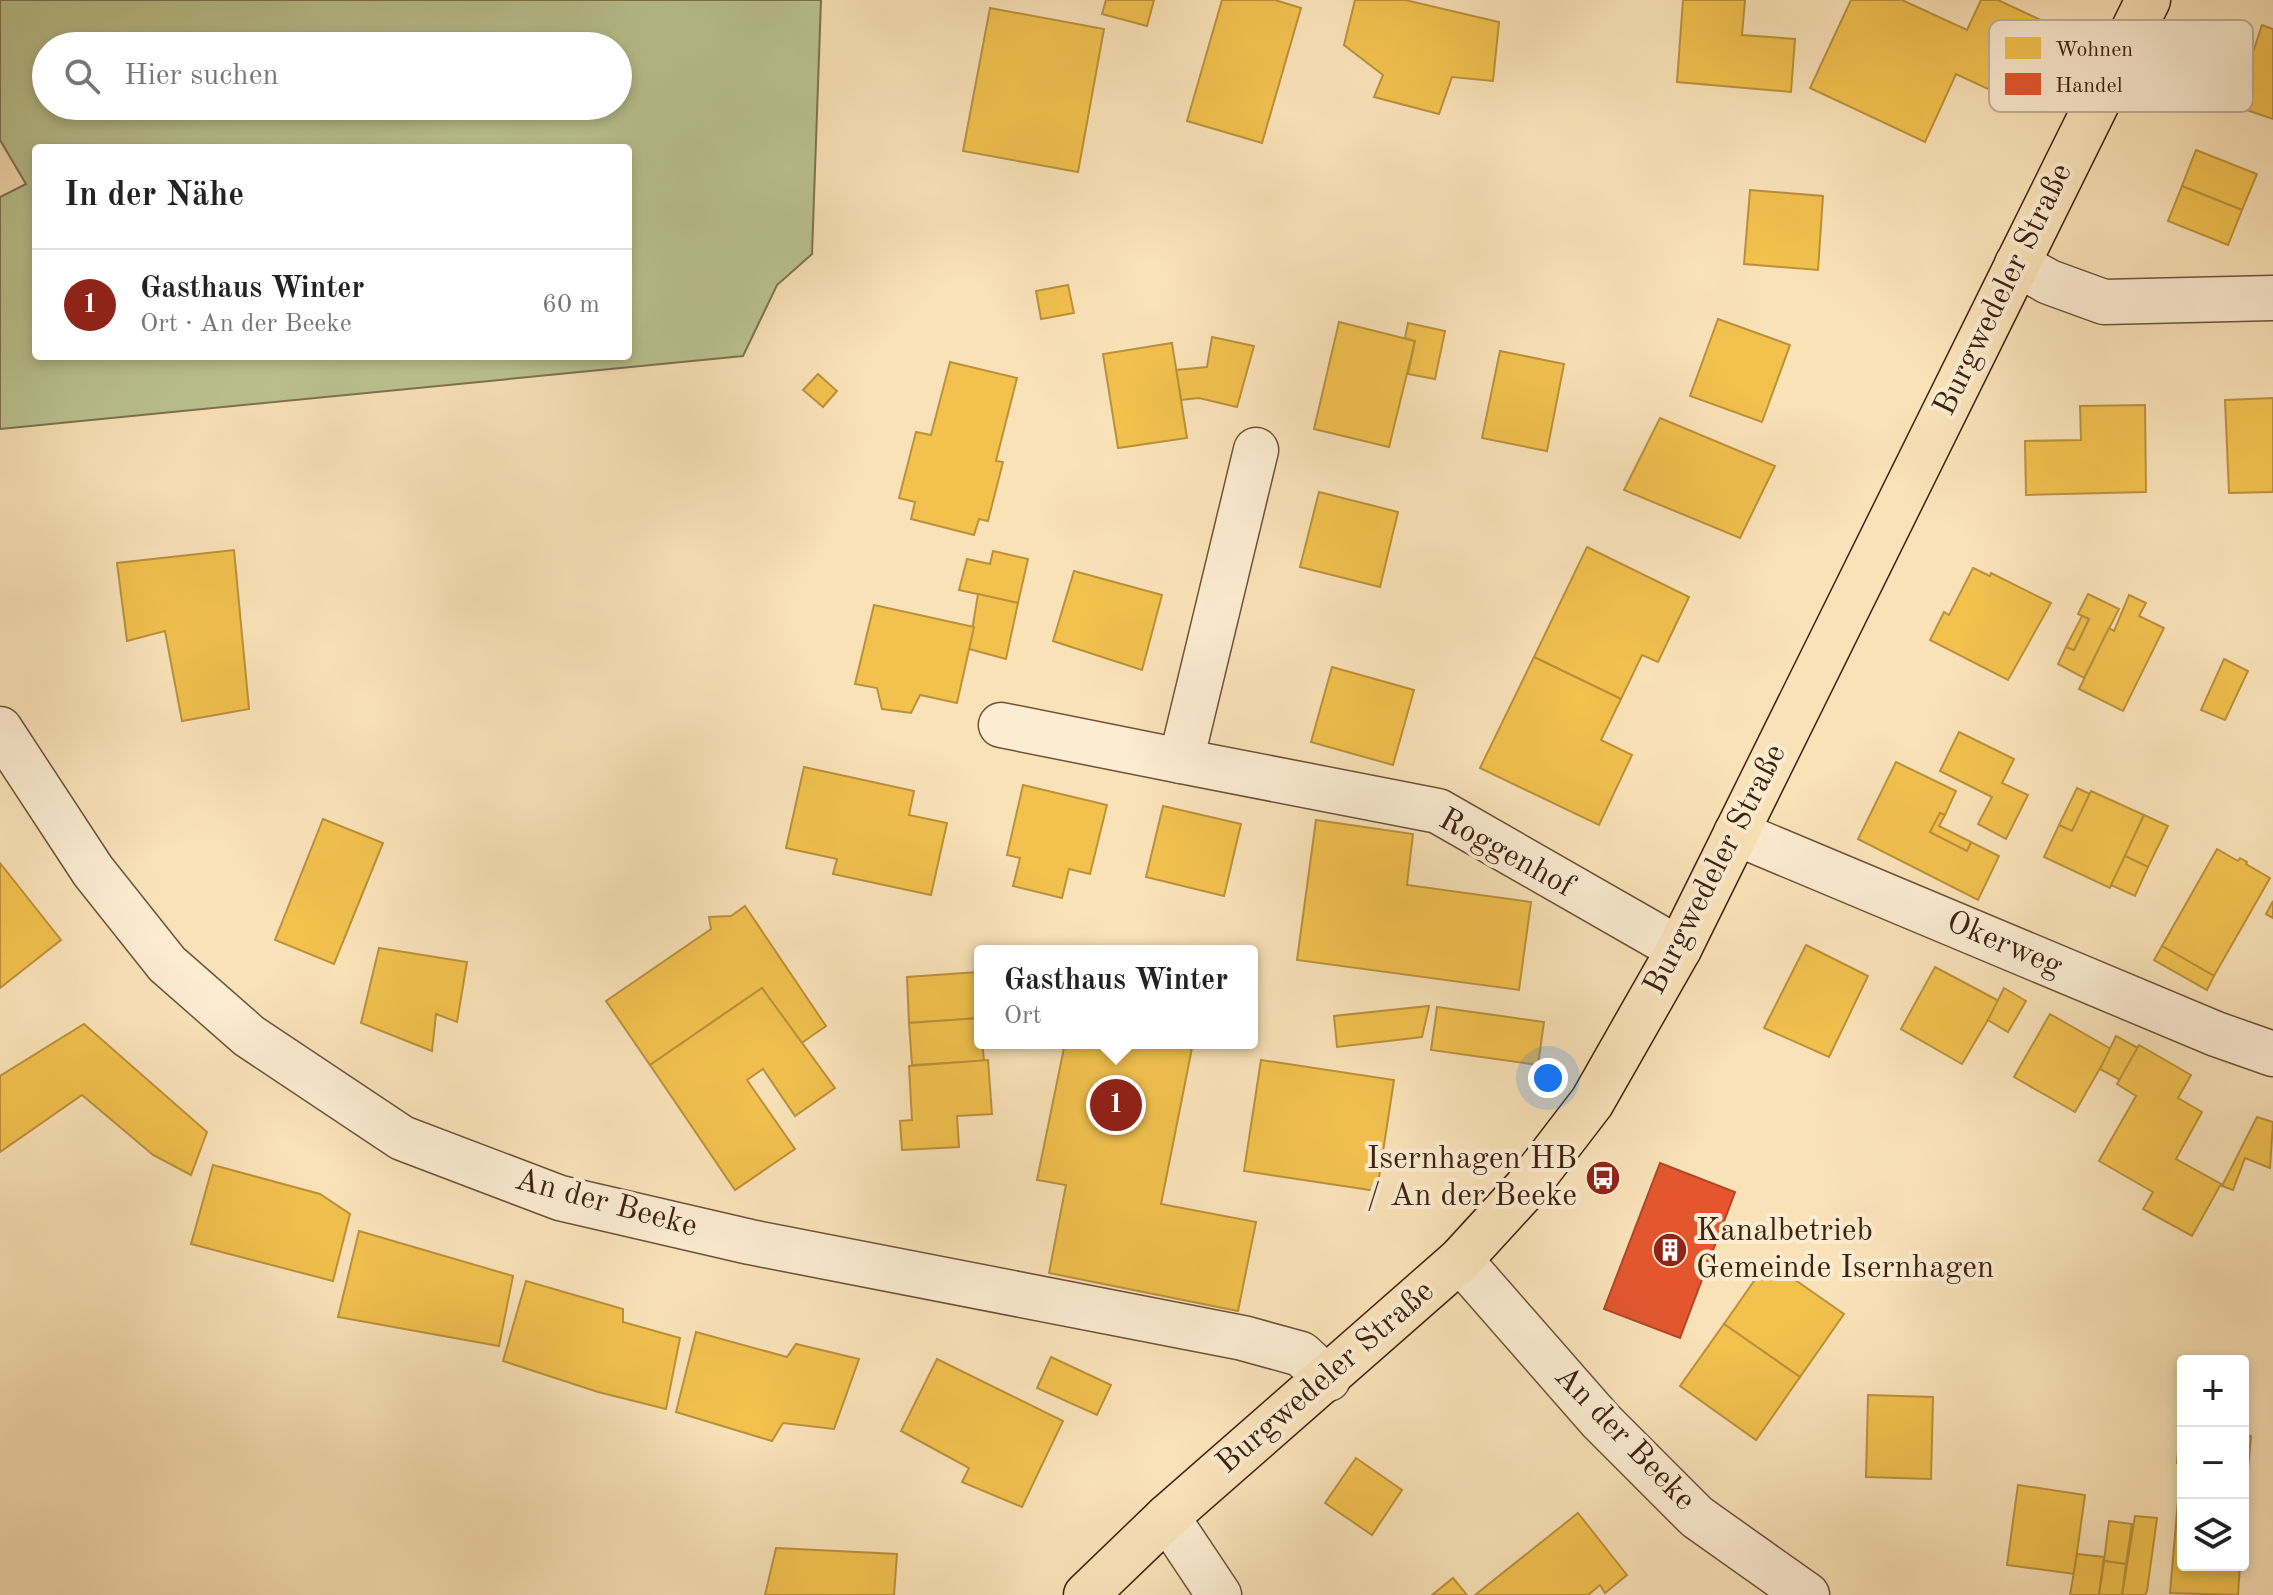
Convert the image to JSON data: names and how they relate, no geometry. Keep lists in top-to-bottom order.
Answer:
{
  "streets": {
    "main road": ["Burgwedeler Straße"],
    "street": ["Roggenhof", "Okerweg", "An der Beeke"]
  },
  "crossings": [
    ["Burgwedeler Straße", "Roggenhof"],
    ["Burgwedeler Straße", "Okerweg"],
    ["Burgwedeler Straße", "An der Beeke"]
  ],
  "places": {
    "bus stop": ["Isernhagen HB / An der Beeke"],
    "building": ["Kanalbetrieb Gemeinde Isernhagen"]
  },
  "legend": ["Wohnen", "Handel"],
  "page": {
    "search": "Hier suchen",
    "heading": "In der Nähe",
    "list": [
      {
        "mark": "1",
        "name": "Gasthaus Winter",
        "note": "Ort · An der Beeke",
        "value": "60 m"
      }
    ],
    "popup": ["Gasthaus Winter", "Ort"],
    "pins": "1",
    "map_buttons": ["+", "−"]
  }
}
